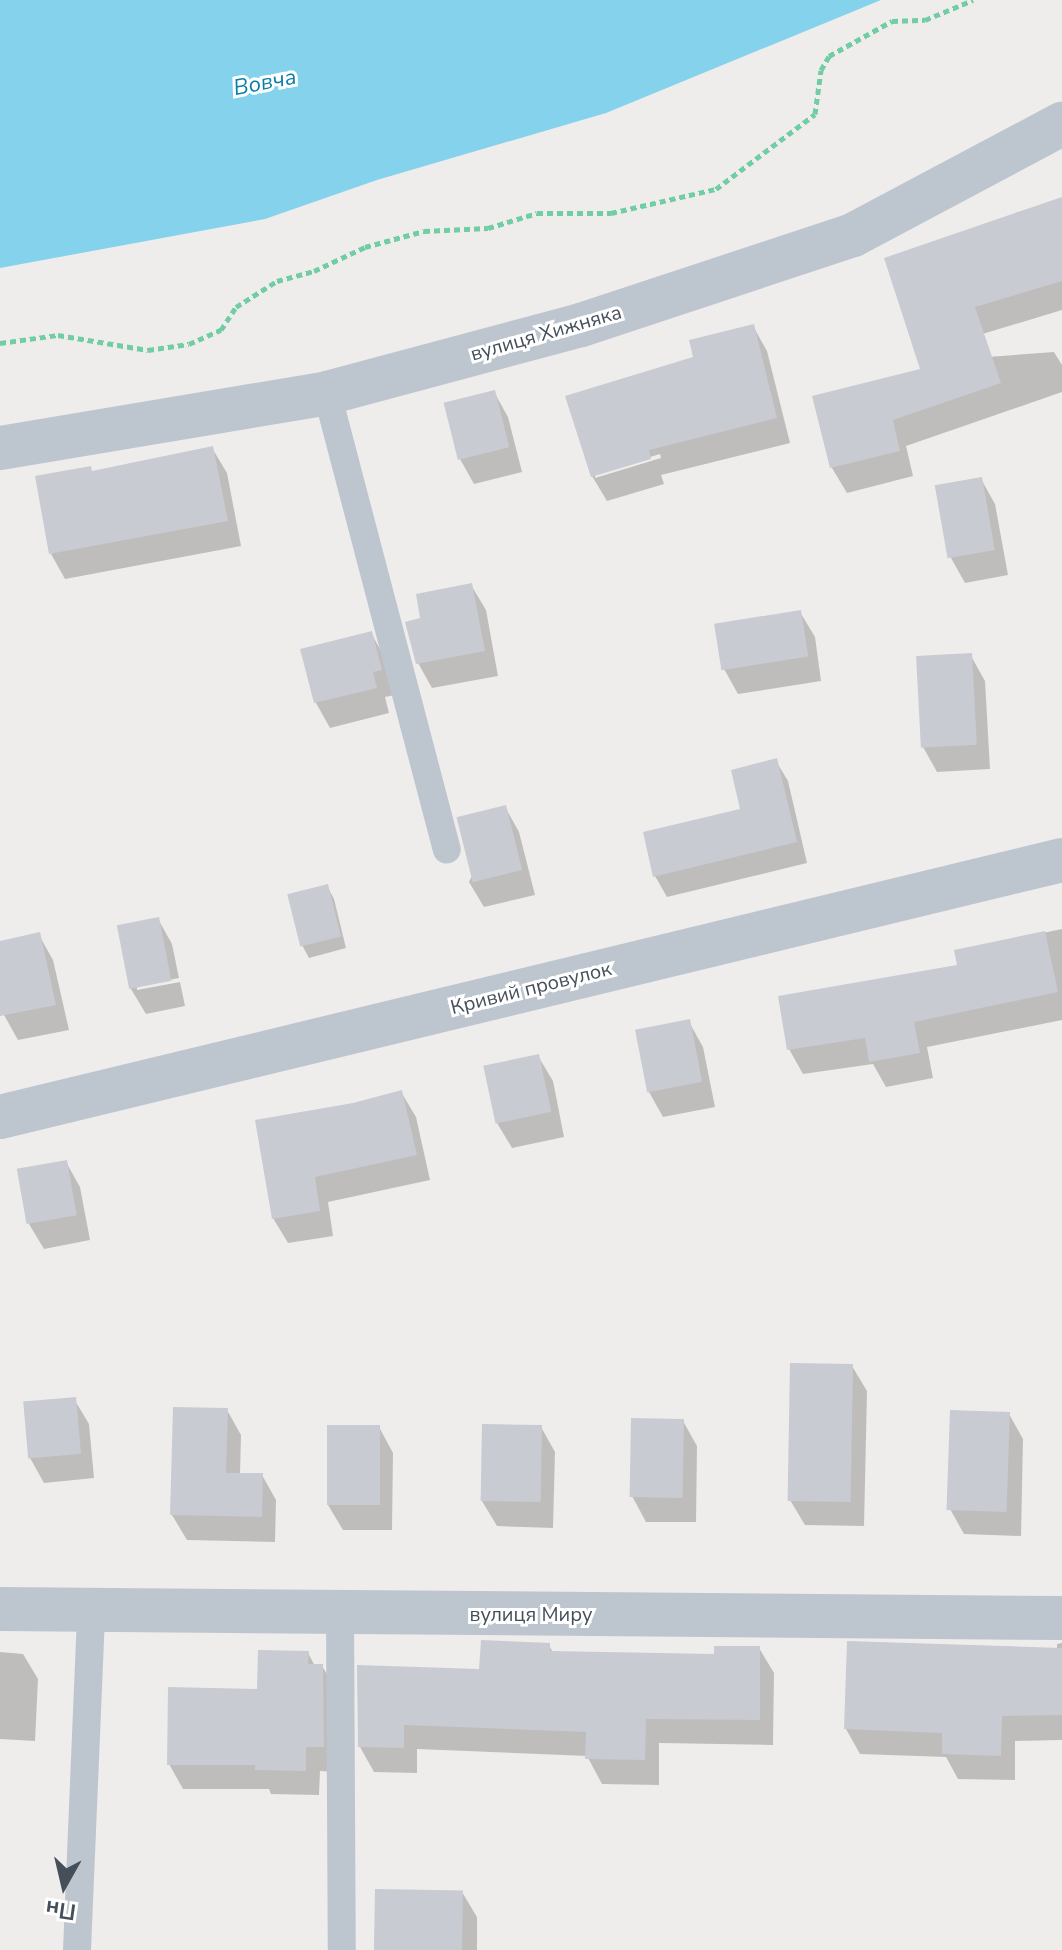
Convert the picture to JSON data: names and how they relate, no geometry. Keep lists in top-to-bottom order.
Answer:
{
  "streets": {
    "street": ["вулиця Хижняка", "Кривий провулок", "вулиця Миру"]
  },
  "water": ["Вовча"],
  "north": "bottom"
}
